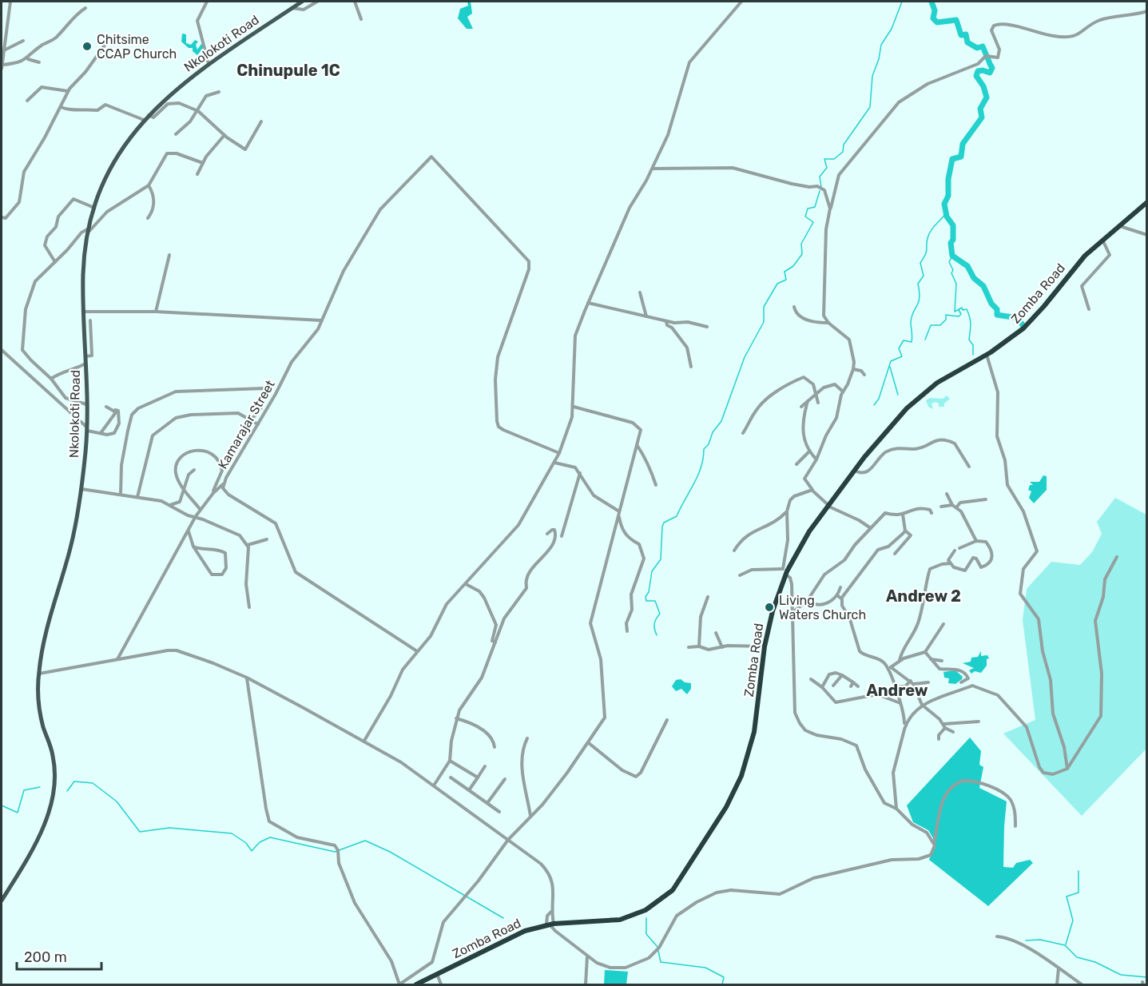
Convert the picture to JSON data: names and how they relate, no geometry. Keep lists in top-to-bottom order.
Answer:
{
  "streets": {
    "highway": ["Zomba Road"],
    "main road": ["Nkolokoti Road"],
    "street": ["Kamarajar Street"]
  },
  "districts": ["Chinupule 1C", "Andrew 2", "Andrew"],
  "places": ["Chitsime CCAP Church", "Living Waters Church"],
  "scale_bar": "200 m"
}
